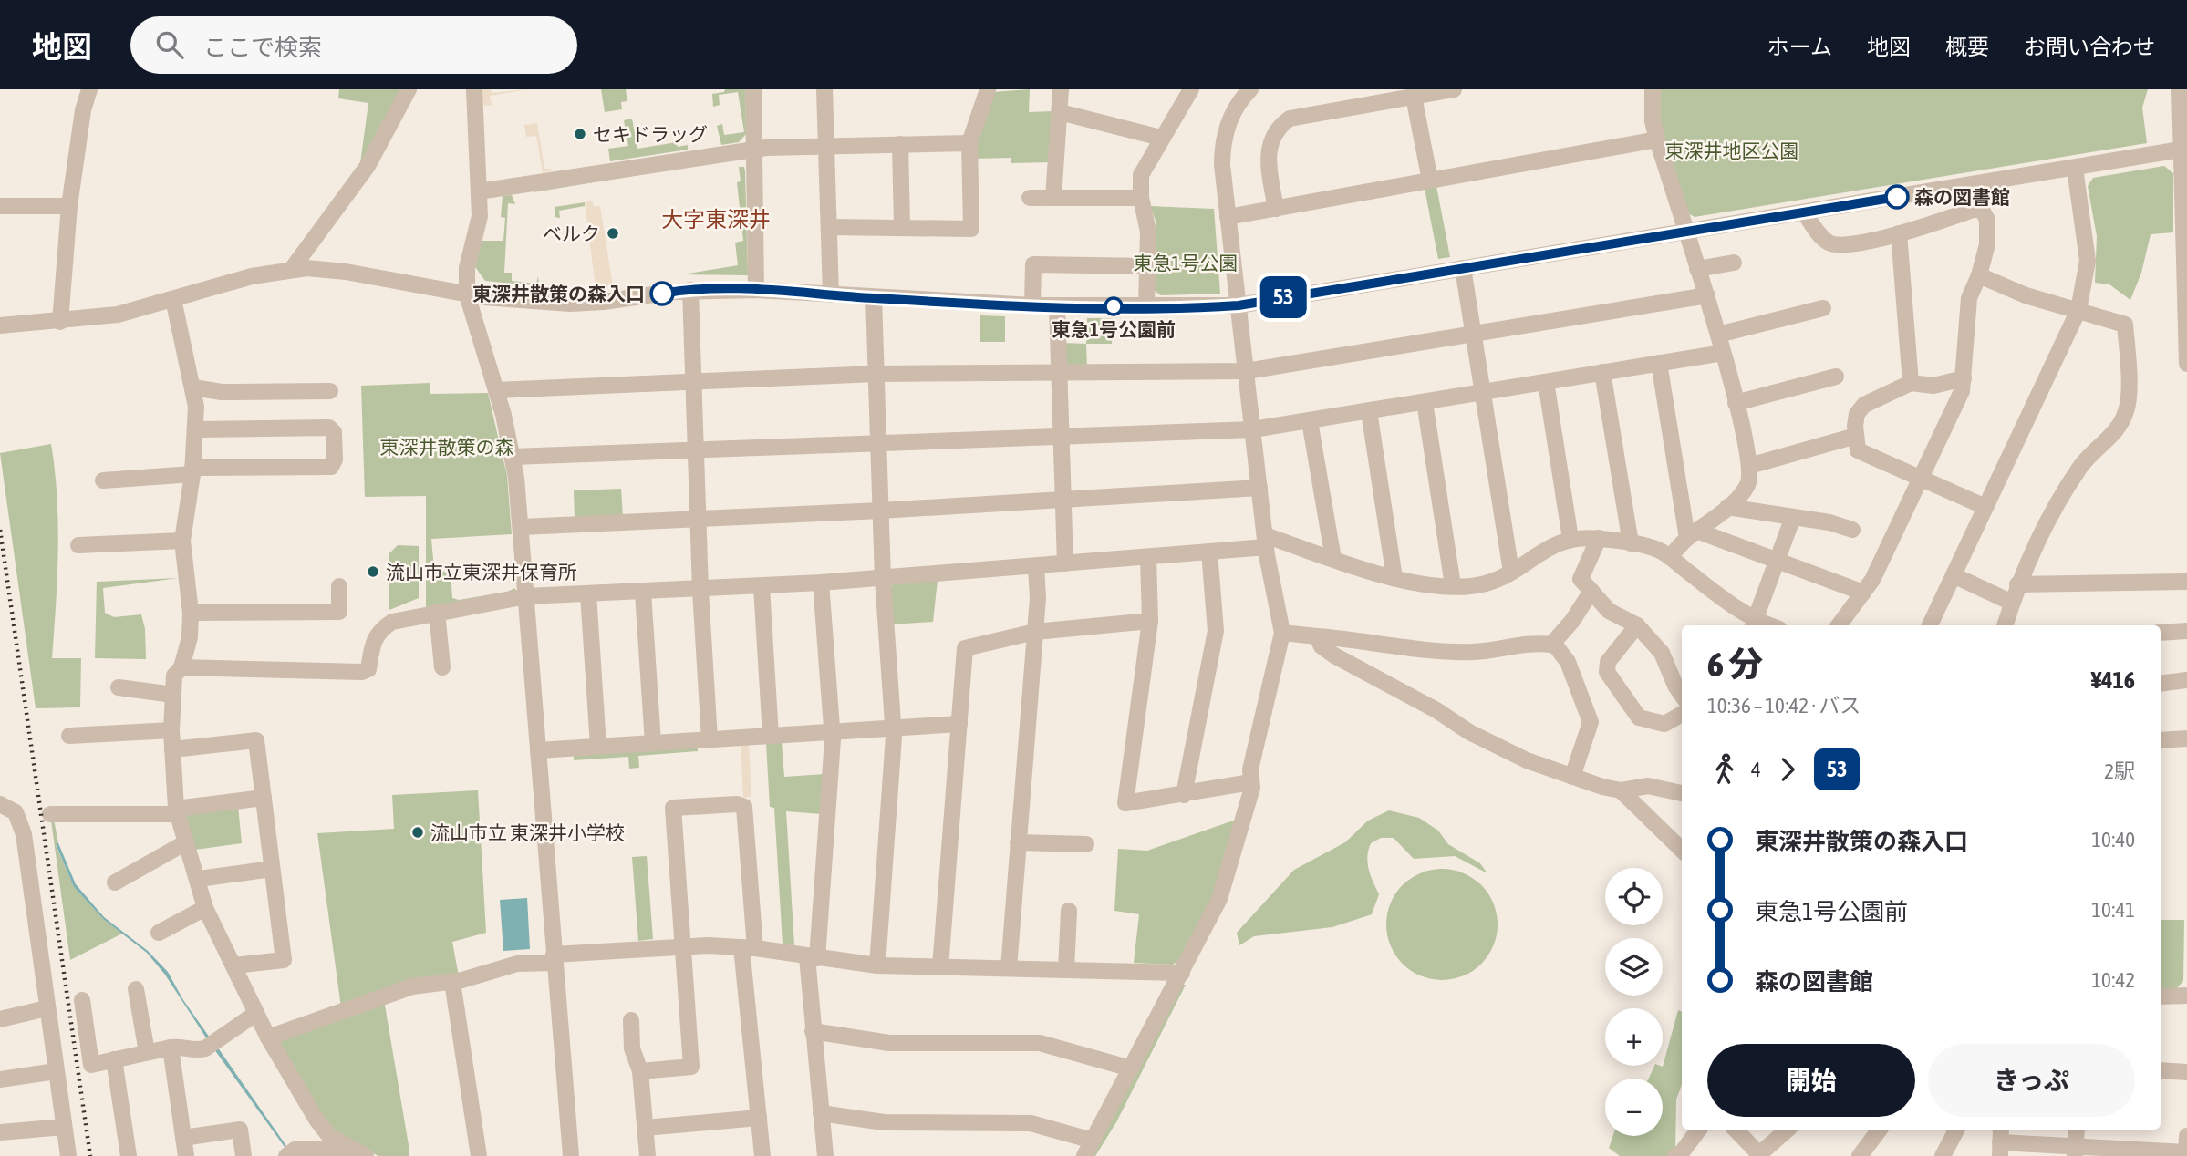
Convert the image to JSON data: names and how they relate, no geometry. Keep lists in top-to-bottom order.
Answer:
{
  "districts": ["大字東深井"],
  "parks": ["東深井地区公園", "東急1号公園", "東深井散策の森"],
  "places": [
    "セキドラッグ",
    "森の図書館",
    "ベルク",
    "東深井散策の森入口",
    "東急1号公園前",
    "流山市立東深井保育所",
    "流山市立 東深井小学校"
  ],
  "lines": ["bus line 53"],
  "page": {
    "header": "地図",
    "search": "ここで検索",
    "nav": [
      "ホーム",
      "地図",
      "概要",
      "お問い合わせ"
    ],
    "on_map": "53",
    "heading": ["6 分", "10:36 – 10:42 · バス", "¥416"],
    "legs": ["4", "53", "2駅"],
    "list": [
      {
        "name": "東深井散策の森入口",
        "value": "10:40"
      },
      {
        "name": "東急1号公園前",
        "value": "10:41"
      },
      {
        "name": "森の図書館",
        "value": "10:42"
      }
    ],
    "map_buttons": ["+", "−"],
    "buttons": ["開始", "きっぷ"]
  }
}
